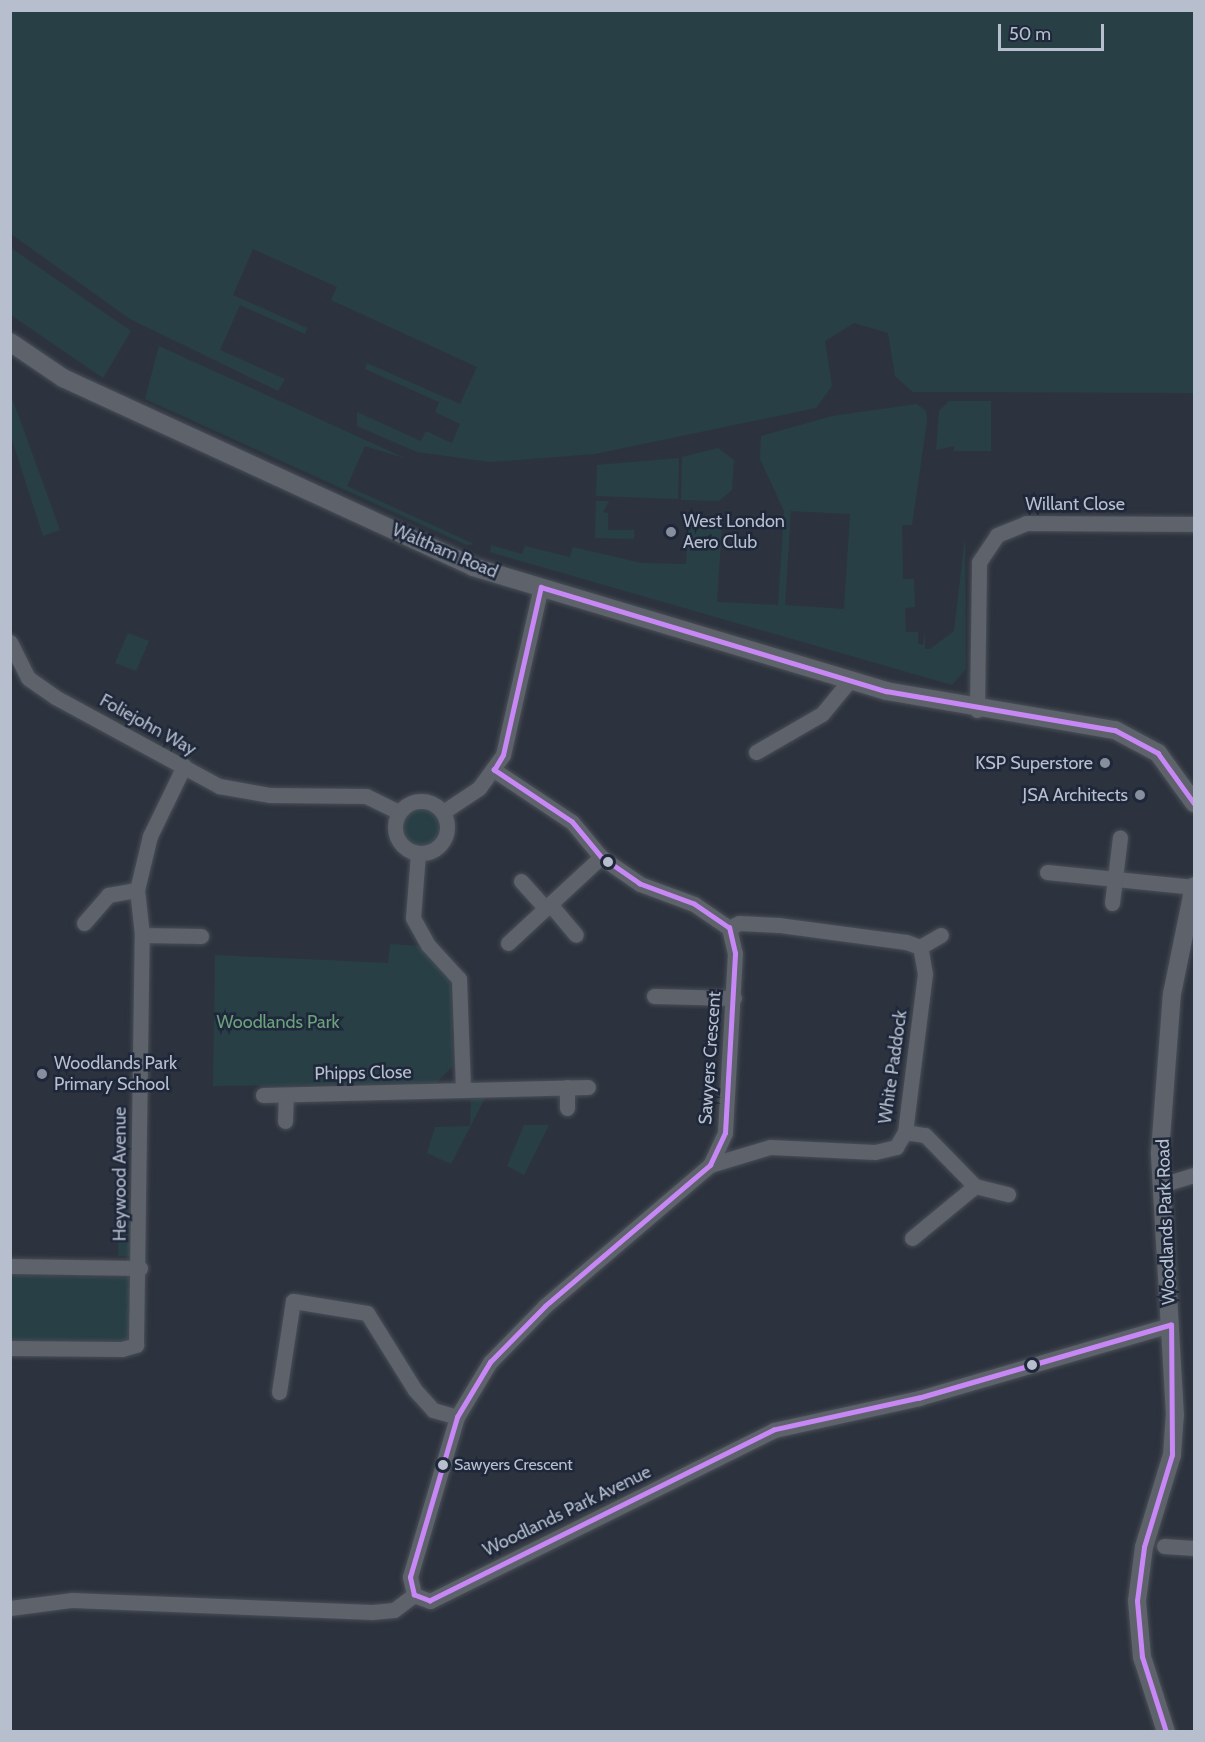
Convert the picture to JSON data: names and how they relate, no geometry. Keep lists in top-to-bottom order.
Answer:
{
  "streets": {
    "street": [
      "Willant Close",
      "Waltham Road",
      "Foliejohn Way",
      "Sawyers Crescent",
      "White Paddock",
      "Phipps Close",
      "Heywood Avenue",
      "Woodlands Park Road",
      "Woodlands Park Avenue"
    ]
  },
  "crossings": [
    ["Willant Close", "Waltham Road"],
    ["Foliejohn Way", "Heywood Avenue"],
    ["Sawyers Crescent", "White Paddock"],
    ["Sawyers Crescent", "Woodlands Park Avenue"],
    ["Woodlands Park Road", "Woodlands Park Avenue"]
  ],
  "parks": ["Woodlands Park"],
  "places": [
    "West London Aero Club",
    "KSP Superstore",
    "JSA Architects",
    "Woodlands Park Primary School",
    "Sawyers Crescent"
  ],
  "scale_bar": "50 m"
}
